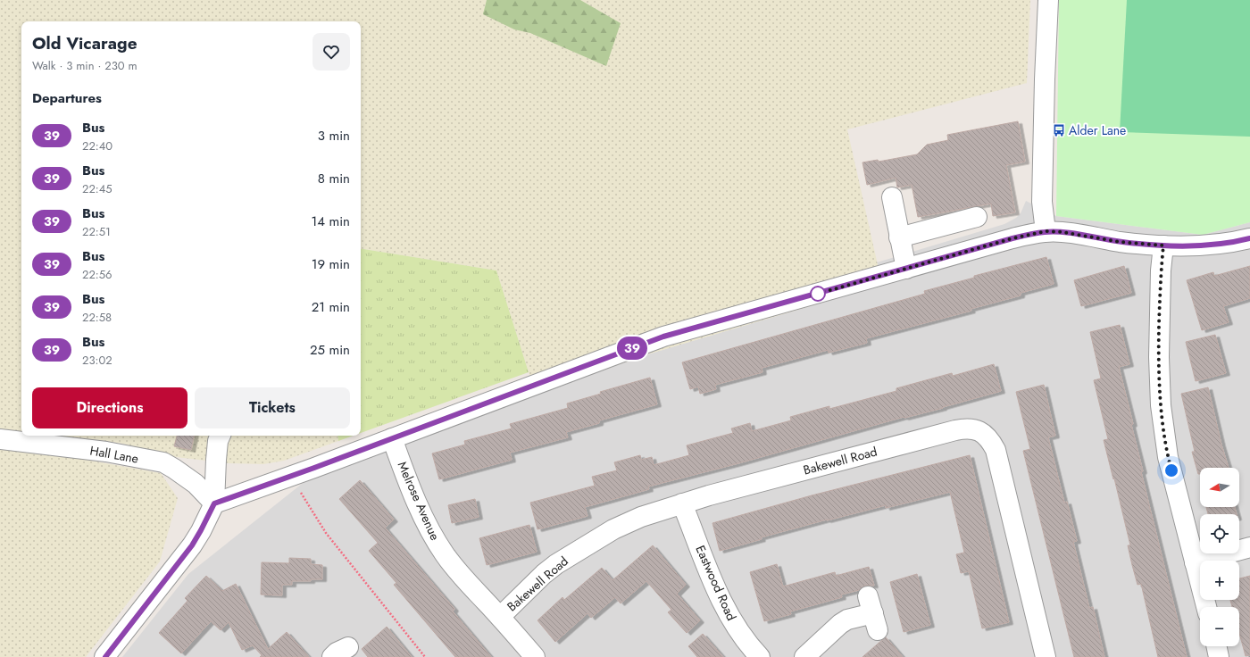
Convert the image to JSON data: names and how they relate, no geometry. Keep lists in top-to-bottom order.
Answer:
{
  "streets": {
    "street": [
      "Hall Lane",
      "Bakewell Road",
      "Melrose Avenue",
      "Eastwood Road"
    ]
  },
  "crossings": [
    ["Bakewell Road", "Melrose Avenue"],
    ["Bakewell Road", "Eastwood Road"]
  ],
  "places": {
    "bus stop": ["Alder Lane"]
  },
  "lines": ["bus line 39"],
  "north": "left",
  "page": {
    "on_map": "39",
    "heading": [
      ["Old Vicarage", "Walk · 3 min · 230 m"],
      "Departures"
    ],
    "list": [
      {
        "mark": "39",
        "name": "Bus",
        "note": "22:40",
        "value": "3 min"
      },
      {
        "mark": "39",
        "name": "Bus",
        "note": "22:45",
        "value": "8 min"
      },
      {
        "mark": "39",
        "name": "Bus",
        "note": "22:51",
        "value": "14 min"
      },
      {
        "mark": "39",
        "name": "Bus",
        "note": "22:56",
        "value": "19 min"
      },
      {
        "mark": "39",
        "name": "Bus",
        "note": "22:58",
        "value": "21 min"
      },
      {
        "mark": "39",
        "name": "Bus",
        "note": "23:02",
        "value": "25 min"
      }
    ],
    "buttons": ["Directions", "Tickets"],
    "map_buttons": ["+", "−"]
  }
}
